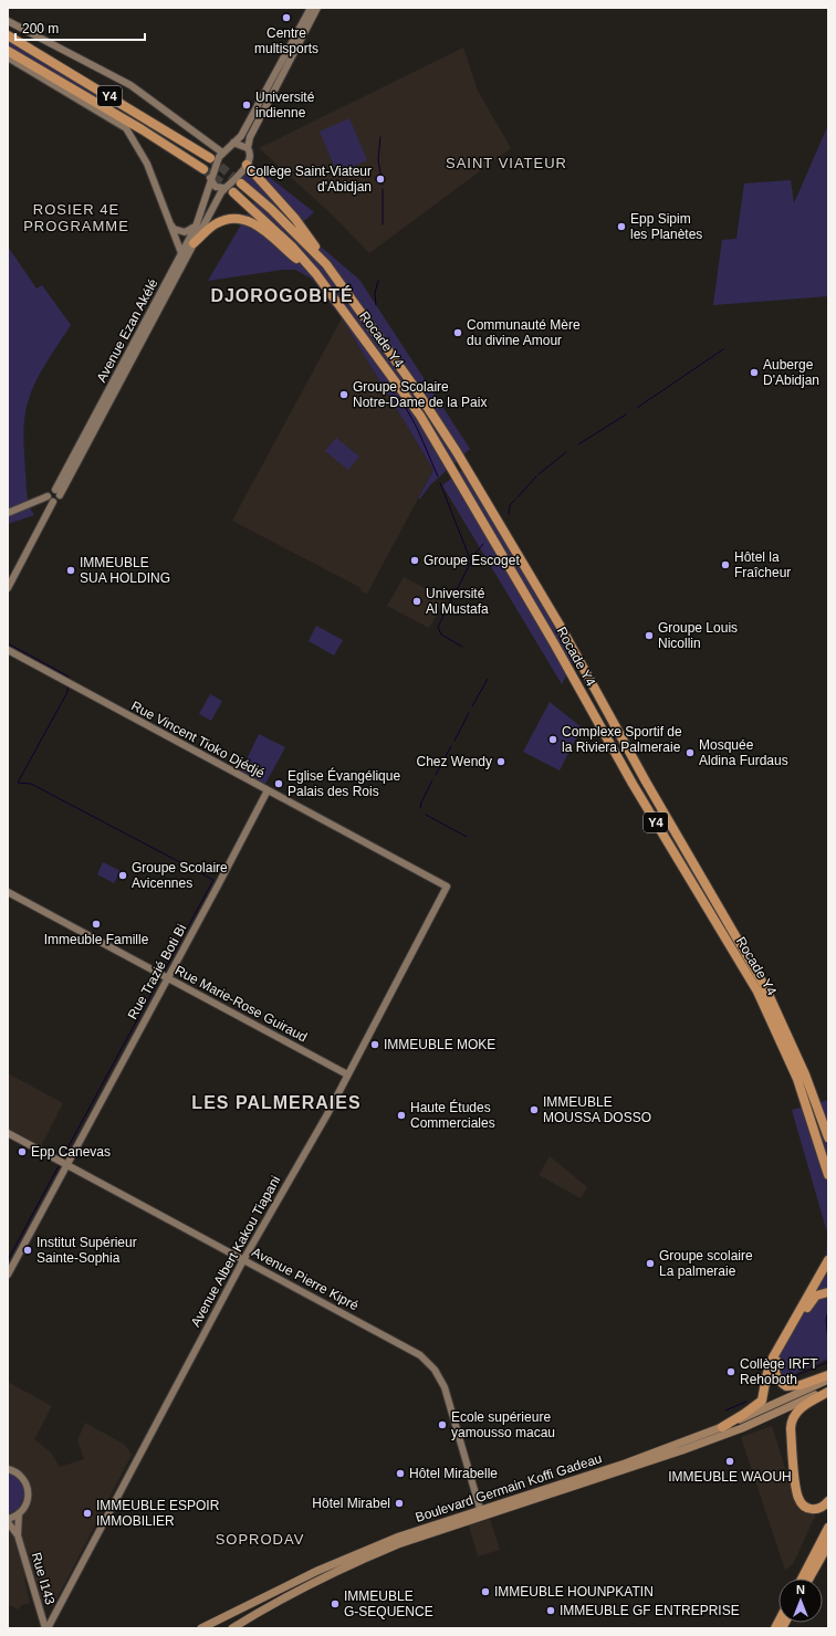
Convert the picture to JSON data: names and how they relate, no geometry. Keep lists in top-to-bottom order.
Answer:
{
  "streets": {
    "highway": ["Y4", "Rocade Y4"],
    "main road": ["Boulevard Germain Koffi Gadeau"],
    "street": [
      "Avenue Ezan Akélé",
      "Rue Vincent Tioko Djédjé",
      "Rue Trazié Boti Bi",
      "Rue Marie-Rose Guiraud",
      "Avenue Albert Kakou Tiapani",
      "Avenue Pierre Kipré",
      "Rue I143"
    ]
  },
  "crossings": [
    ["Rue Vincent Tioko Djédjé", "Rue Trazié Boti Bi"],
    ["Rue Vincent Tioko Djédjé", "Avenue Albert Kakou Tiapani"],
    ["Rue Trazié Boti Bi", "Rue Marie-Rose Guiraud"],
    ["Rue Trazié Boti Bi", "Avenue Pierre Kipré"],
    ["Rue Marie-Rose Guiraud", "Avenue Albert Kakou Tiapani"],
    ["Avenue Albert Kakou Tiapani", "Avenue Pierre Kipré"],
    ["Avenue Albert Kakou Tiapani", "Rue I143"],
    ["Avenue Pierre Kipré", "Boulevard Germain Koffi Gadeau"]
  ],
  "districts": [
    "SAINT VIATEUR",
    "ROSIER 4E PROGRAMME",
    "DJOROGOBITÉ",
    "LES PALMERAIES",
    "SOPRODAV"
  ],
  "places": [
    "Centre multisports",
    "Université indienne",
    "Collège Saint-Viateur d'Abidjan",
    "Epp Sipim les Planètes",
    "Communauté Mère du divine Amour",
    "Auberge D'Abidjan",
    "Groupe Scolaire Notre-Dame de la Paix",
    "Groupe Escoget",
    "Hôtel la Fraîcheur",
    "IMMEUBLE SUA HOLDING",
    "Université Al Mustafa",
    "Groupe Louis Nicollin",
    "Complexe Sportif de la Riviera Palmeraie",
    "Mosquée Aldina Furdaus",
    "Chez Wendy",
    "Eglise Évangélique Palais des Rois",
    "Groupe Scolaire Avicennes",
    "Immeuble Famille",
    "IMMEUBLE MOKE",
    "IMMEUBLE MOUSSA DOSSO",
    "Haute Études Commerciales",
    "Epp Canevas",
    "Institut Supérieur Sainte-Sophia",
    "Groupe scolaire La palmeraie",
    "Collège IRFT Rehoboth",
    "Ecole supérieure yamousso macau",
    "IMMEUBLE WAOUH",
    "Hôtel Mirabelle",
    "Hôtel Mirabel",
    "IMMEUBLE ESPOIR IMMOBILIER",
    "IMMEUBLE HOUNPKATIN",
    "IMMEUBLE G-SEQUENCE",
    "IMMEUBLE GF ENTREPRISE"
  ],
  "scale_bar": "200 m",
  "north": "top"
}
